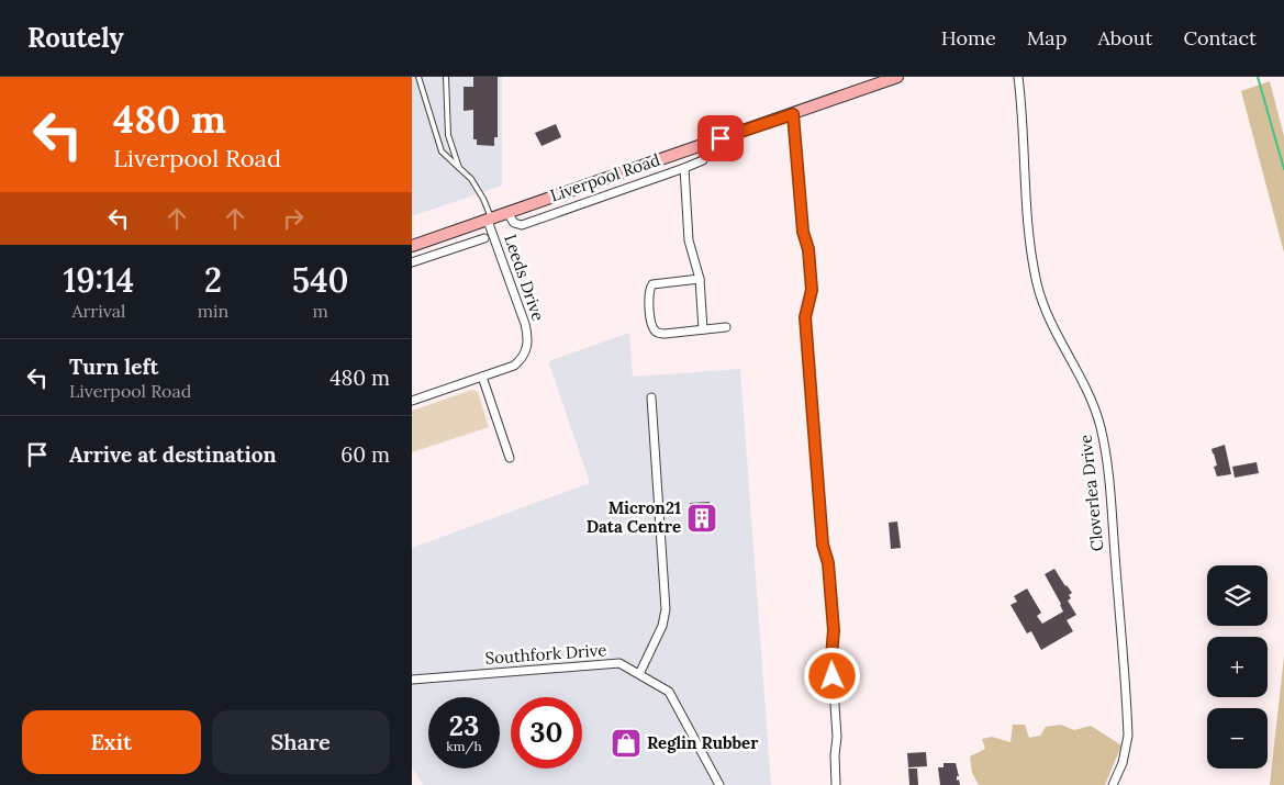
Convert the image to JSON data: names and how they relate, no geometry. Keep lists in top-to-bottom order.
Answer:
{
  "streets": {
    "main road": ["Liverpool Road"],
    "street": ["Leeds Drive", "Cloverlea Drive", "Southfork Drive"]
  },
  "crossings": [
    ["Liverpool Road", "Leeds Drive"]
  ],
  "places": {
    "building": ["Micron21 Data Centre"],
    "shop": ["Reglin Rubber"]
  },
  "page": {
    "header": "Routely",
    "nav": [
      "Home",
      "Map",
      "About",
      "Contact"
    ],
    "turn": ["480 m", "Liverpool Road"],
    "eta": [
      "19:14",
      "Arrival",
      "2",
      "min",
      "540",
      "m"
    ],
    "list": [
      {
        "name": "Turn left",
        "note": "Liverpool Road",
        "value": "480 m"
      },
      {
        "name": "Arrive at destination",
        "value": "60 m"
      }
    ],
    "map_buttons": ["+", "−"],
    "speed": "23 km/h",
    "limit": "30",
    "buttons": ["Exit", "Share"]
  }
}
